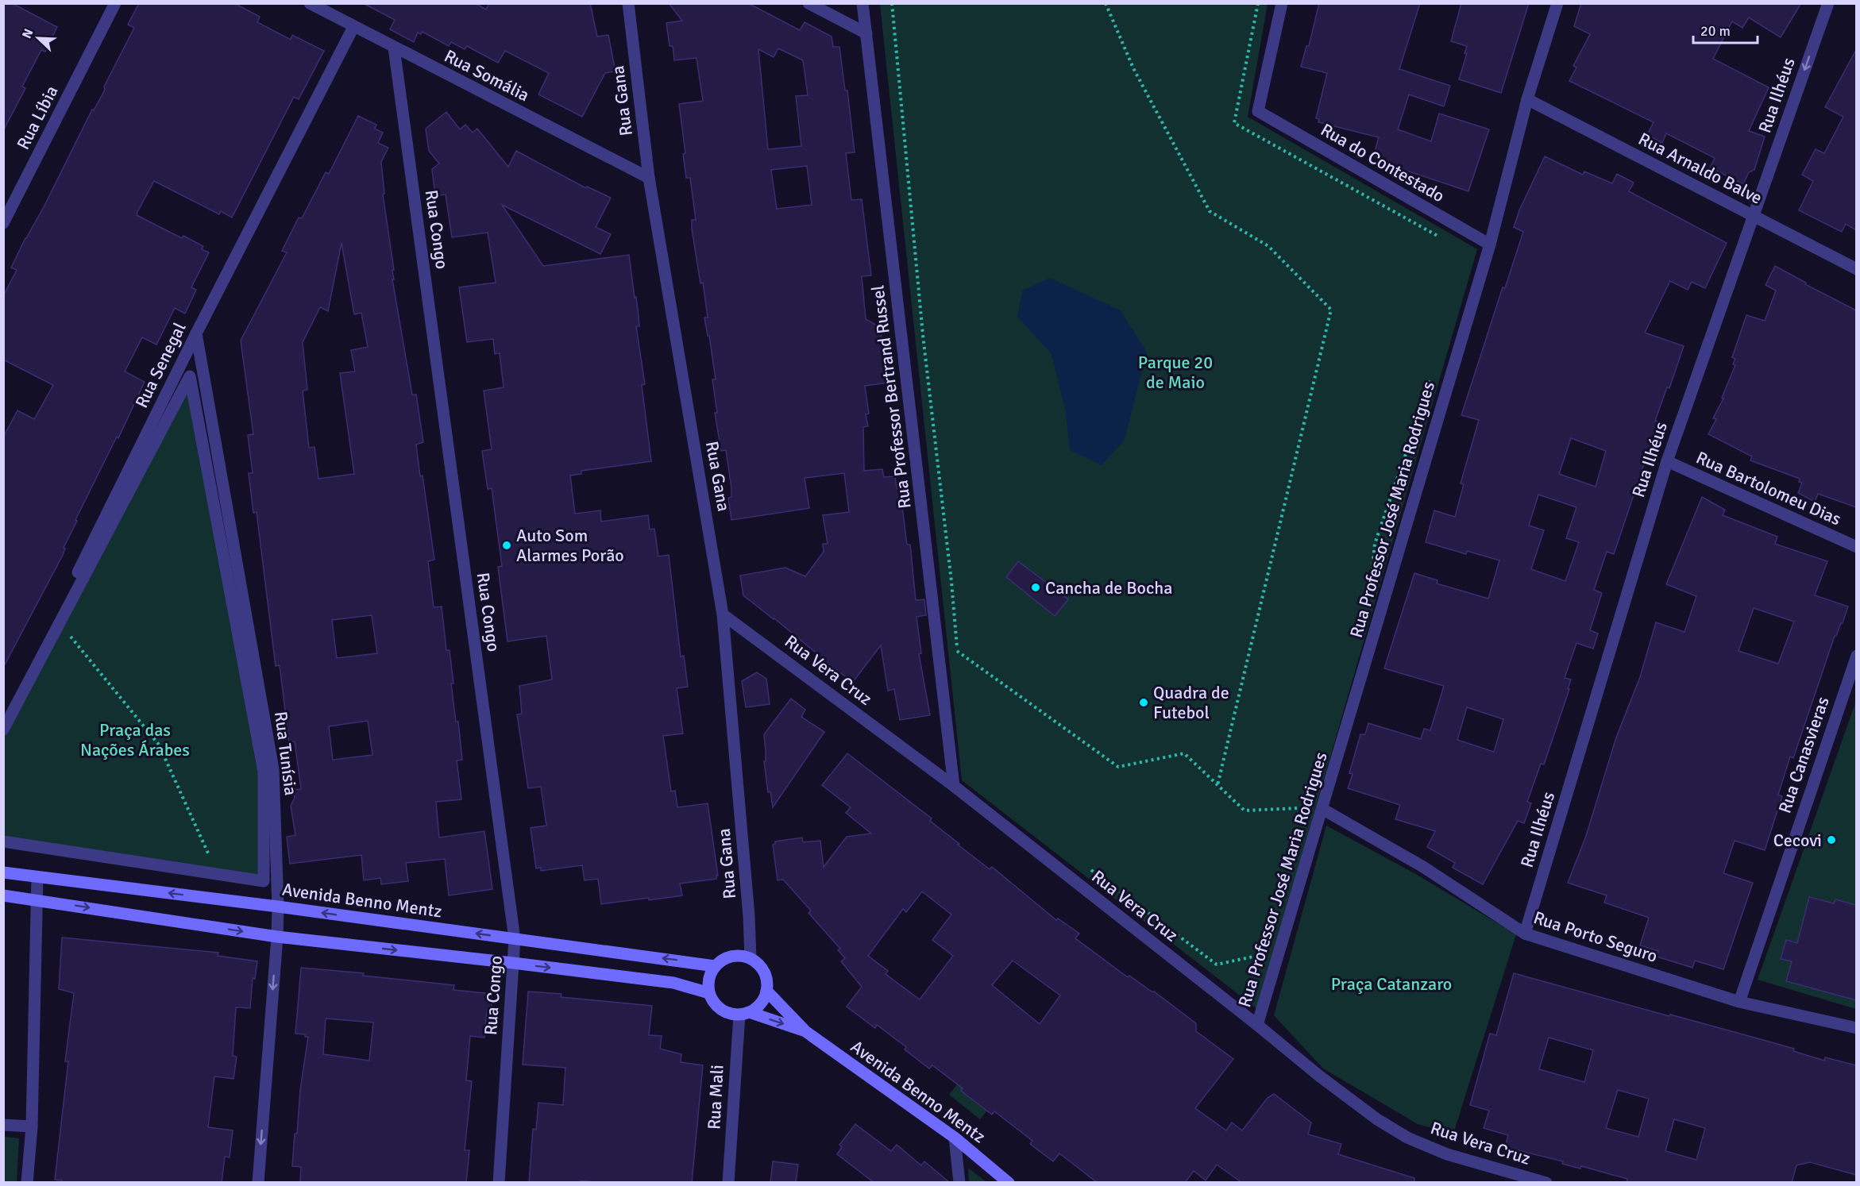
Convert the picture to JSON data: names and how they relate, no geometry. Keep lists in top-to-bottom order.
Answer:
{
  "streets": {
    "street": [
      "Rua Somália",
      "Rua Ilhéus",
      "Rua Gana",
      "Rua Líbia",
      "Rua do Contestado",
      "Rua Arnaldo Balve",
      "Rua Congo",
      "Rua Senegal",
      "Rua Professor Bertrand Russel",
      "Rua Bartolomeu Dias",
      "Rua Professor José Maria Rodrigues",
      "Rua Vera Cruz",
      "Rua Tunísia",
      "Rua Canasvieras",
      "Avenida Benno Mentz",
      "Rua Porto Seguro",
      "Rua Mali"
    ]
  },
  "crossings": [
    ["Rua Somália", "Rua Gana"],
    ["Rua Somália", "Rua Congo"],
    ["Rua Somália", "Rua Senegal"],
    ["Rua Ilhéus", "Rua Arnaldo Balve"],
    ["Rua Ilhéus", "Rua Bartolomeu Dias"],
    ["Rua Ilhéus", "Rua Porto Seguro"],
    ["Rua Gana", "Rua Vera Cruz"],
    ["Rua Gana", "Avenida Benno Mentz"],
    ["Rua Gana", "Rua Mali"],
    ["Rua do Contestado", "Rua Professor José Maria Rodrigues"],
    ["Rua Arnaldo Balve", "Rua Professor José Maria Rodrigues"],
    ["Rua Congo", "Avenida Benno Mentz"],
    ["Rua Senegal", "Rua Tunísia"],
    ["Rua Professor Bertrand Russel", "Rua Vera Cruz"],
    ["Rua Professor José Maria Rodrigues", "Rua Vera Cruz"],
    ["Rua Professor José Maria Rodrigues", "Rua Porto Seguro"],
    ["Rua Tunísia", "Avenida Benno Mentz"],
    ["Rua Canasvieras", "Rua Porto Seguro"],
    ["Avenida Benno Mentz", "Rua Mali"]
  ],
  "parks": ["Parque 20 de Maio", "Praça das Nações Árabes", "Praça Catanzaro"],
  "places": [
    "Auto Som Alarmes Porão",
    "Cancha de Bocha",
    "Quadra de Futebol",
    "Cecovi"
  ],
  "scale_bar": "20 m",
  "north": "top left"
}
